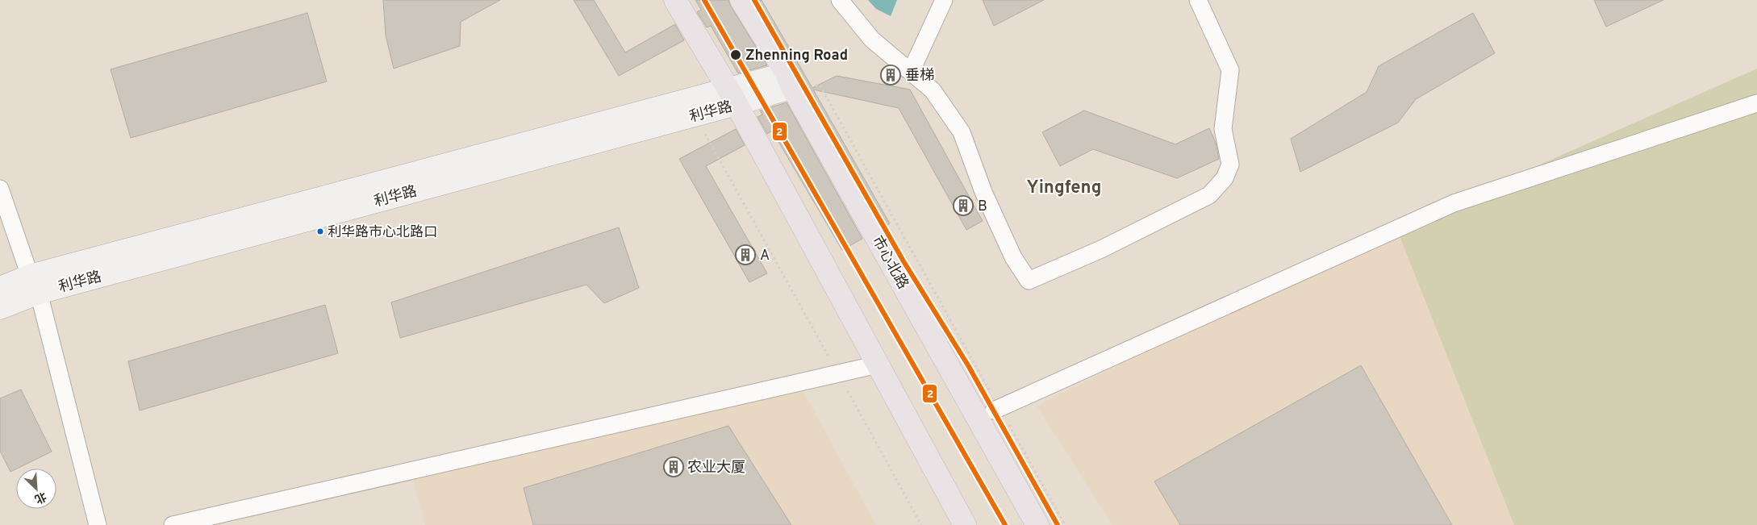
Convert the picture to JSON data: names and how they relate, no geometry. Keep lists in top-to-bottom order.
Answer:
{
  "streets": {
    "main road": ["利华路", "市心北路"]
  },
  "crossings": [
    ["利华路", "市心北路"]
  ],
  "districts": ["Yingfeng"],
  "places": {
    "other": ["Zhenning Road", "利华路市心北路口"],
    "building": [
      "垂梯",
      "B",
      "A",
      "农业大厦"
    ]
  },
  "lines": ["transit line 2"],
  "north": "bottom right"
}
